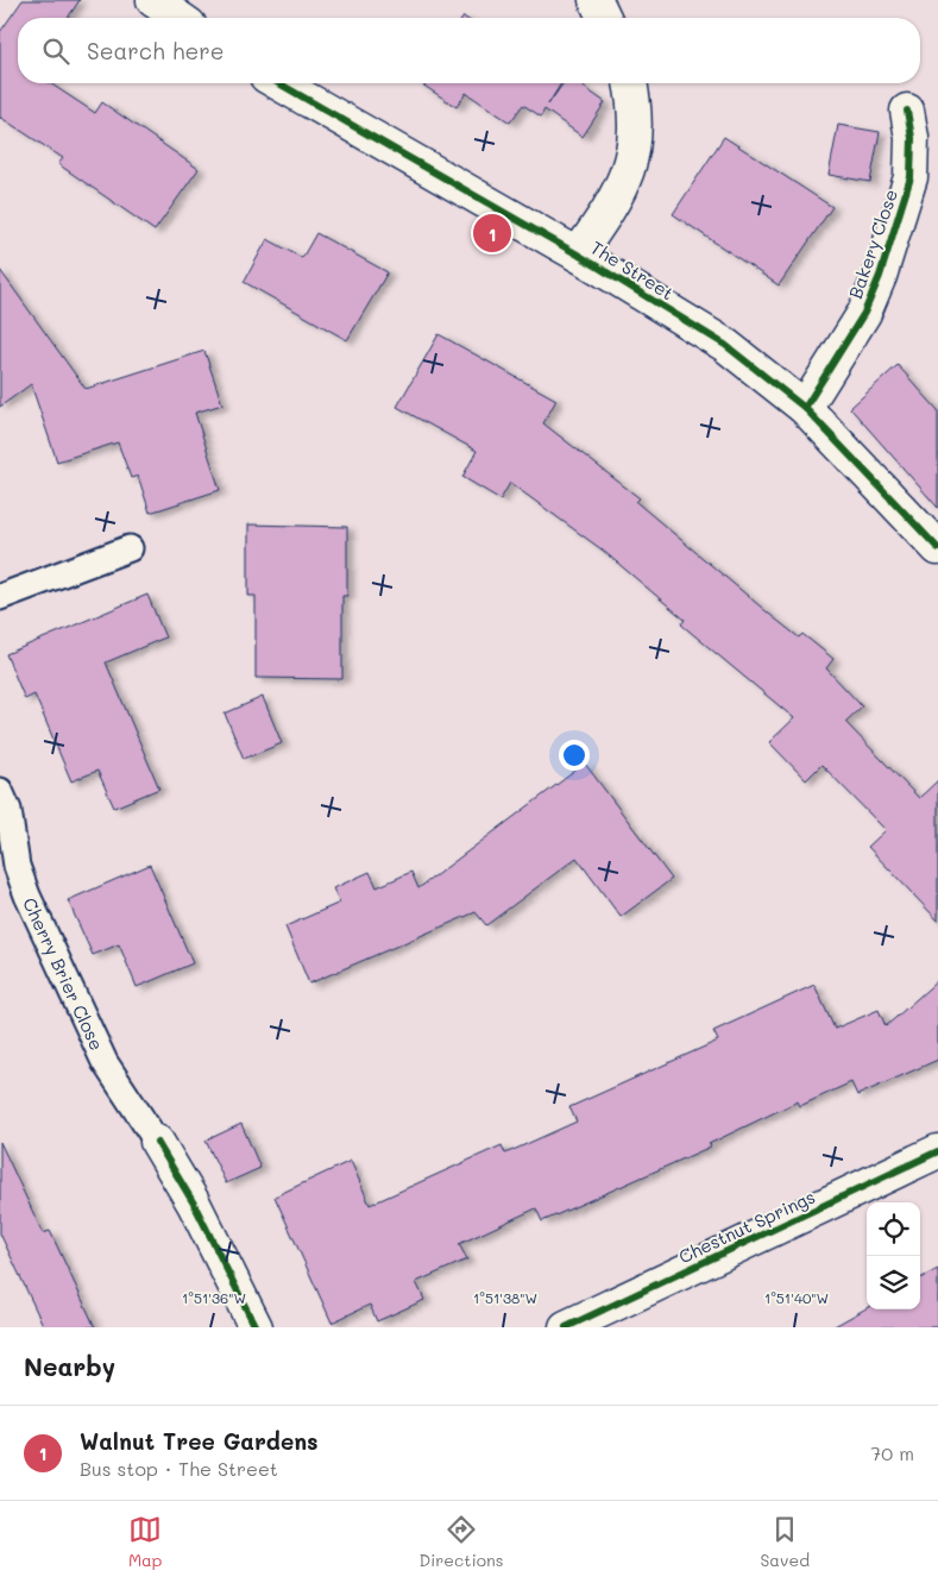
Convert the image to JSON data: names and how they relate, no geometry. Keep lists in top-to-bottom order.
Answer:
{
  "streets": {
    "street": ["Bakery Close", "The Street", "Chestnut Springs"],
    "lane": ["Cherry Brier Close"]
  },
  "crossings": [
    ["Bakery Close", "The Street"]
  ],
  "page": {
    "search": "Search here",
    "pins": "1",
    "heading": "Nearby",
    "list": [
      {
        "mark": "1",
        "name": "Walnut Tree Gardens",
        "note": "Bus stop · The Street",
        "value": "70 m"
      }
    ],
    "nav": ["Map", "Directions", "Saved"]
  },
  "coordinates": ["1°51'36\"W", "1°51'38\"W", "1°51'40\"W"]
}
